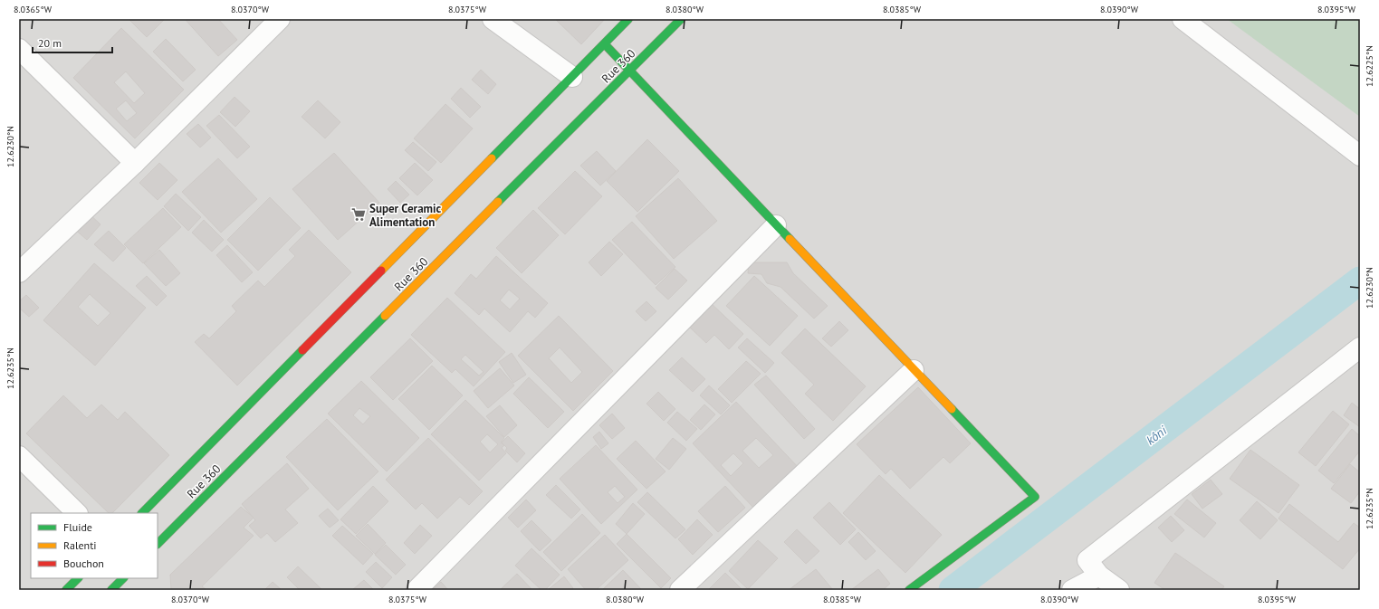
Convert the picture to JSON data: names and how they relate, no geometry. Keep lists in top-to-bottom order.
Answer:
{
  "streets": {
    "main road": ["Rue 360"]
  },
  "water": ["kôni"],
  "places": {
    "supermarket": ["Super Ceramic Alimentation"]
  },
  "legend": ["Fluide", "Ralenti", "Bouchon"],
  "scale_bar": "20 m",
  "coordinates": [
    "8.0365°W",
    "8.0370°W",
    "8.0375°W",
    "8.0380°W",
    "8.0385°W",
    "8.0390°W",
    "8.0395°W",
    "12.6225°N",
    "12.6230°N",
    "12.6235°N"
  ]
}
